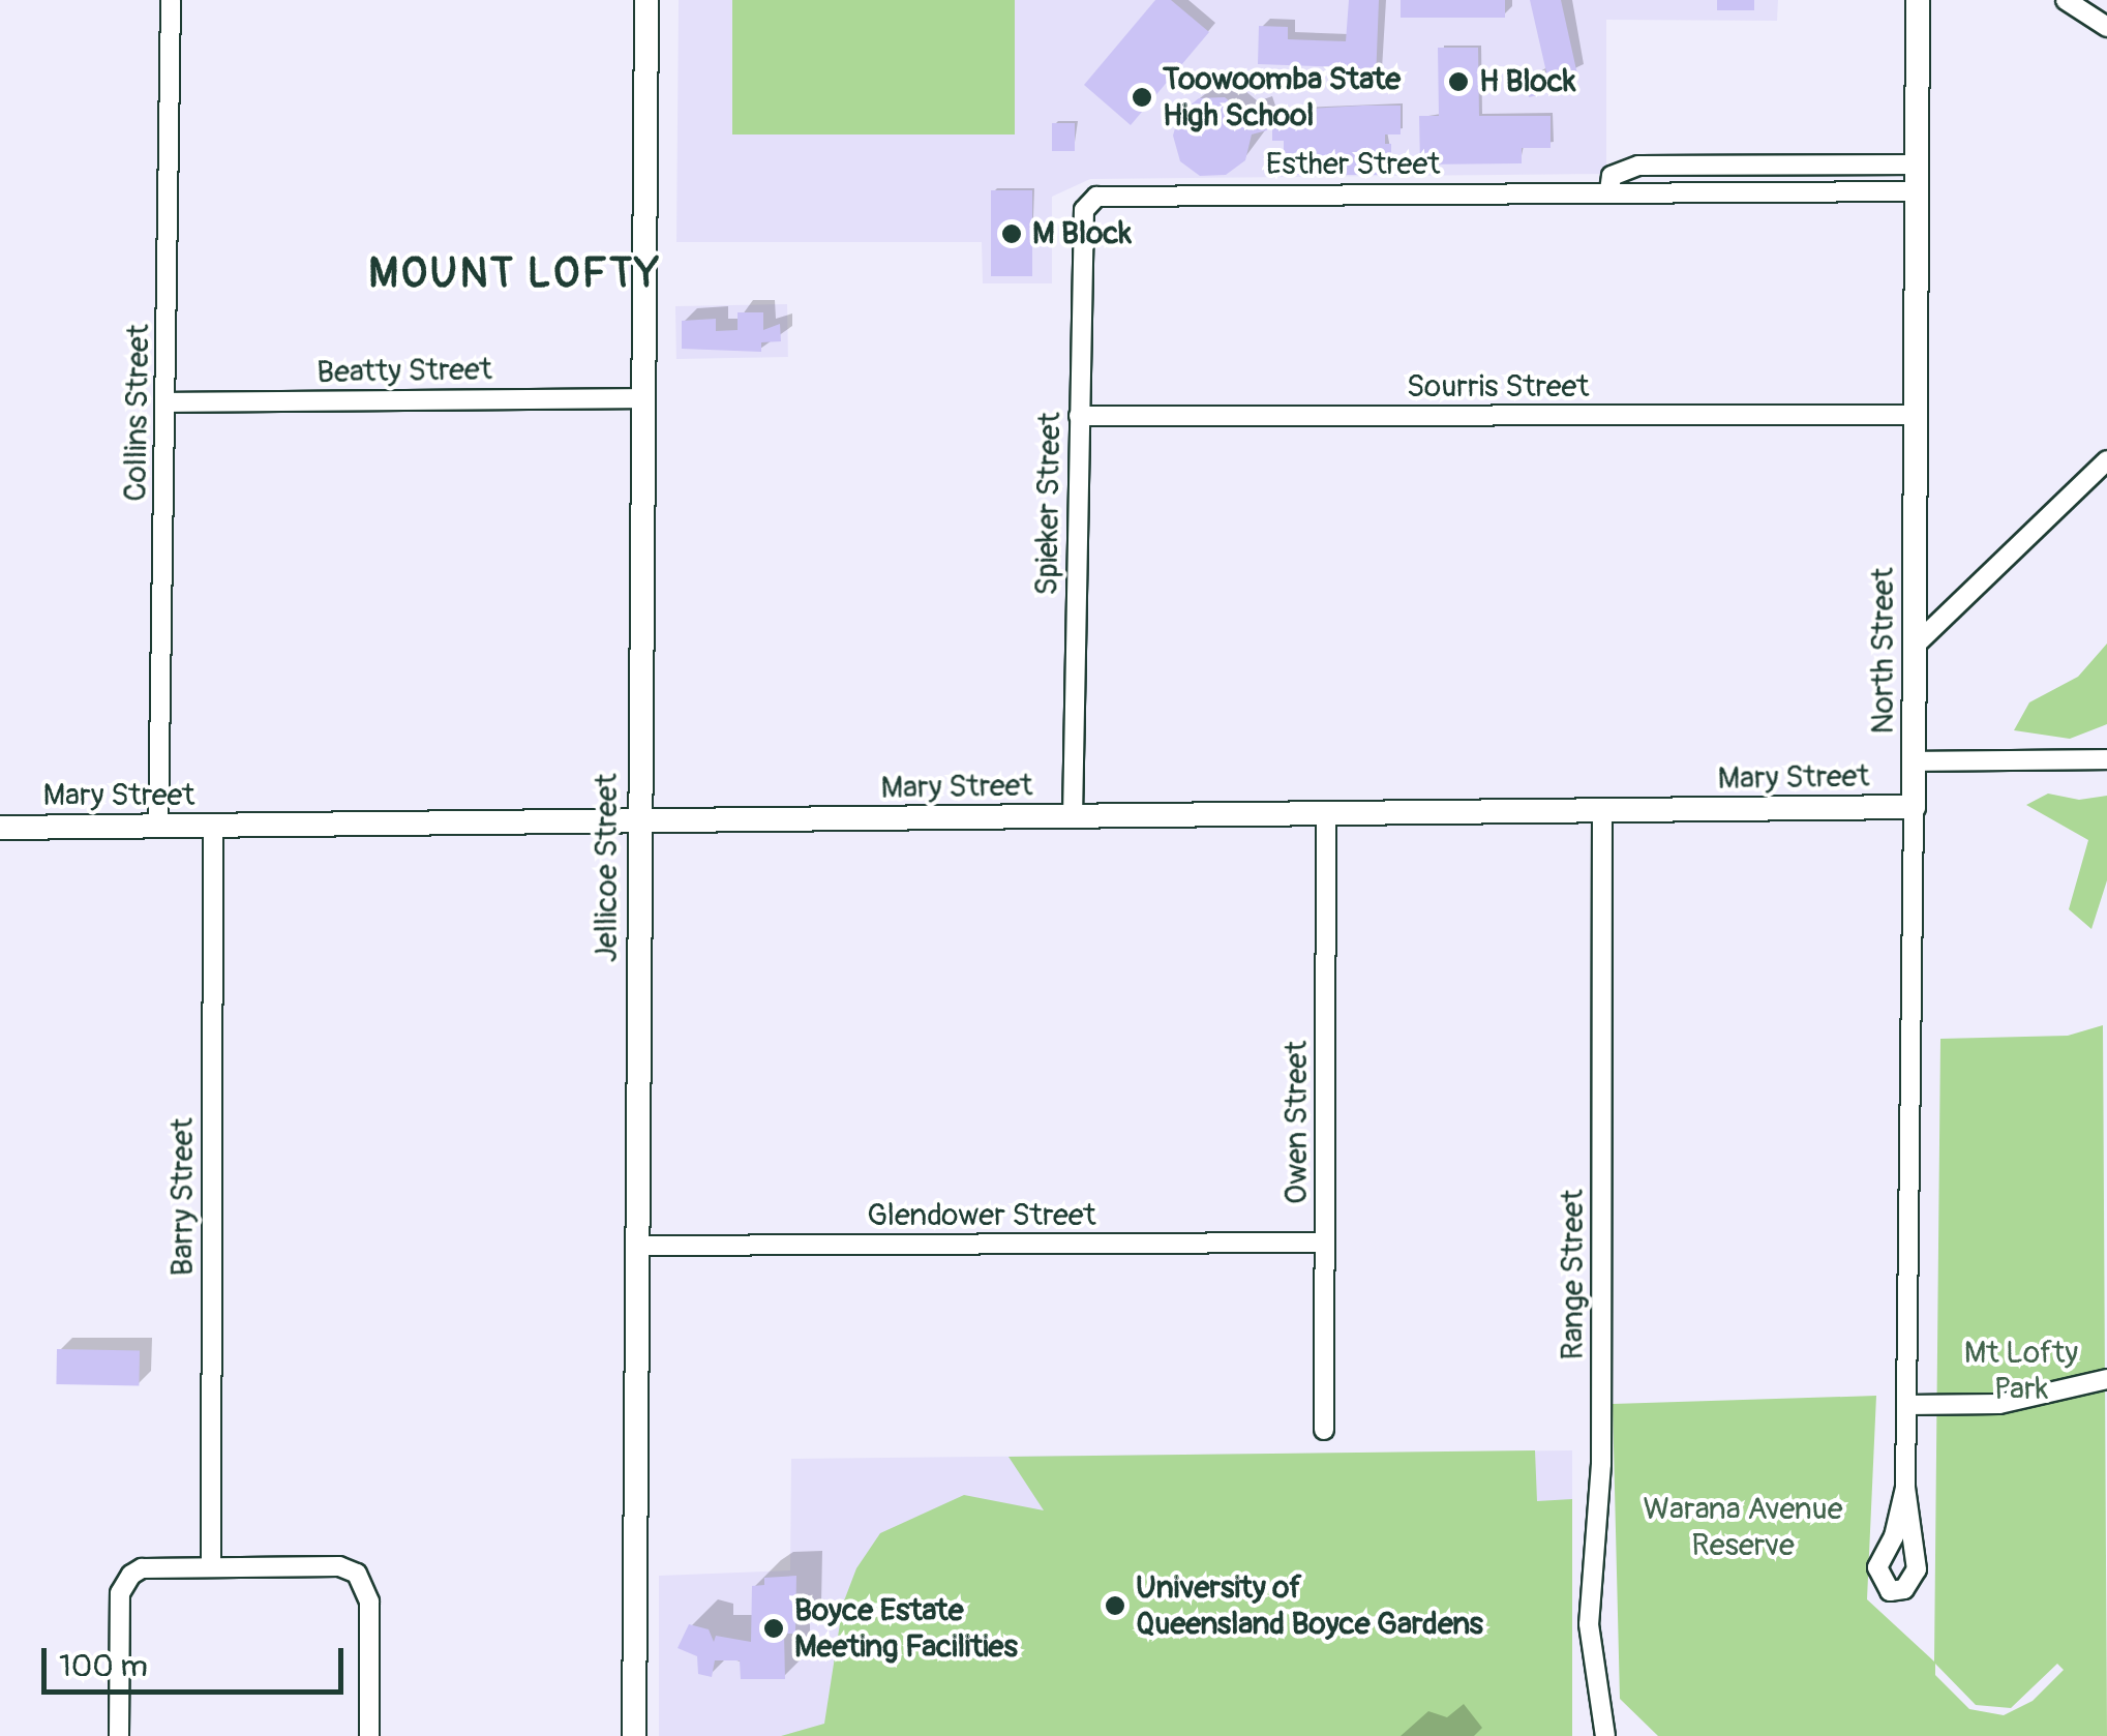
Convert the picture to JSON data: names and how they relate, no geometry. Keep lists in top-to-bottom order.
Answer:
{
  "streets": {
    "street": [
      "Esther Street",
      "Beatty Street",
      "Sourris Street",
      "Collins Street",
      "Spieker Street",
      "North Street",
      "Mary Street",
      "Jellicoe Street",
      "Owen Street",
      "Barry Street",
      "Glendower Street",
      "Range Street"
    ]
  },
  "crossings": [
    ["Esther Street", "Spieker Street"],
    ["Esther Street", "North Street"],
    ["Beatty Street", "Collins Street"],
    ["Beatty Street", "Jellicoe Street"],
    ["Sourris Street", "Spieker Street"],
    ["Sourris Street", "North Street"],
    ["Collins Street", "Mary Street"],
    ["Spieker Street", "Mary Street"],
    ["North Street", "Mary Street"],
    ["Mary Street", "Jellicoe Street"],
    ["Mary Street", "Owen Street"],
    ["Mary Street", "Barry Street"],
    ["Mary Street", "Range Street"],
    ["Jellicoe Street", "Glendower Street"],
    ["Owen Street", "Glendower Street"]
  ],
  "districts": ["MOUNT LOFTY"],
  "parks": ["Mt Lofty Park", "Warana Avenue Reserve"],
  "places": [
    "H Block",
    "Toowoomba State High School",
    "M Block",
    "University of Queensland Boyce Gardens",
    "Boyce Estate Meeting Facilities"
  ],
  "scale_bar": "100 m"
}
